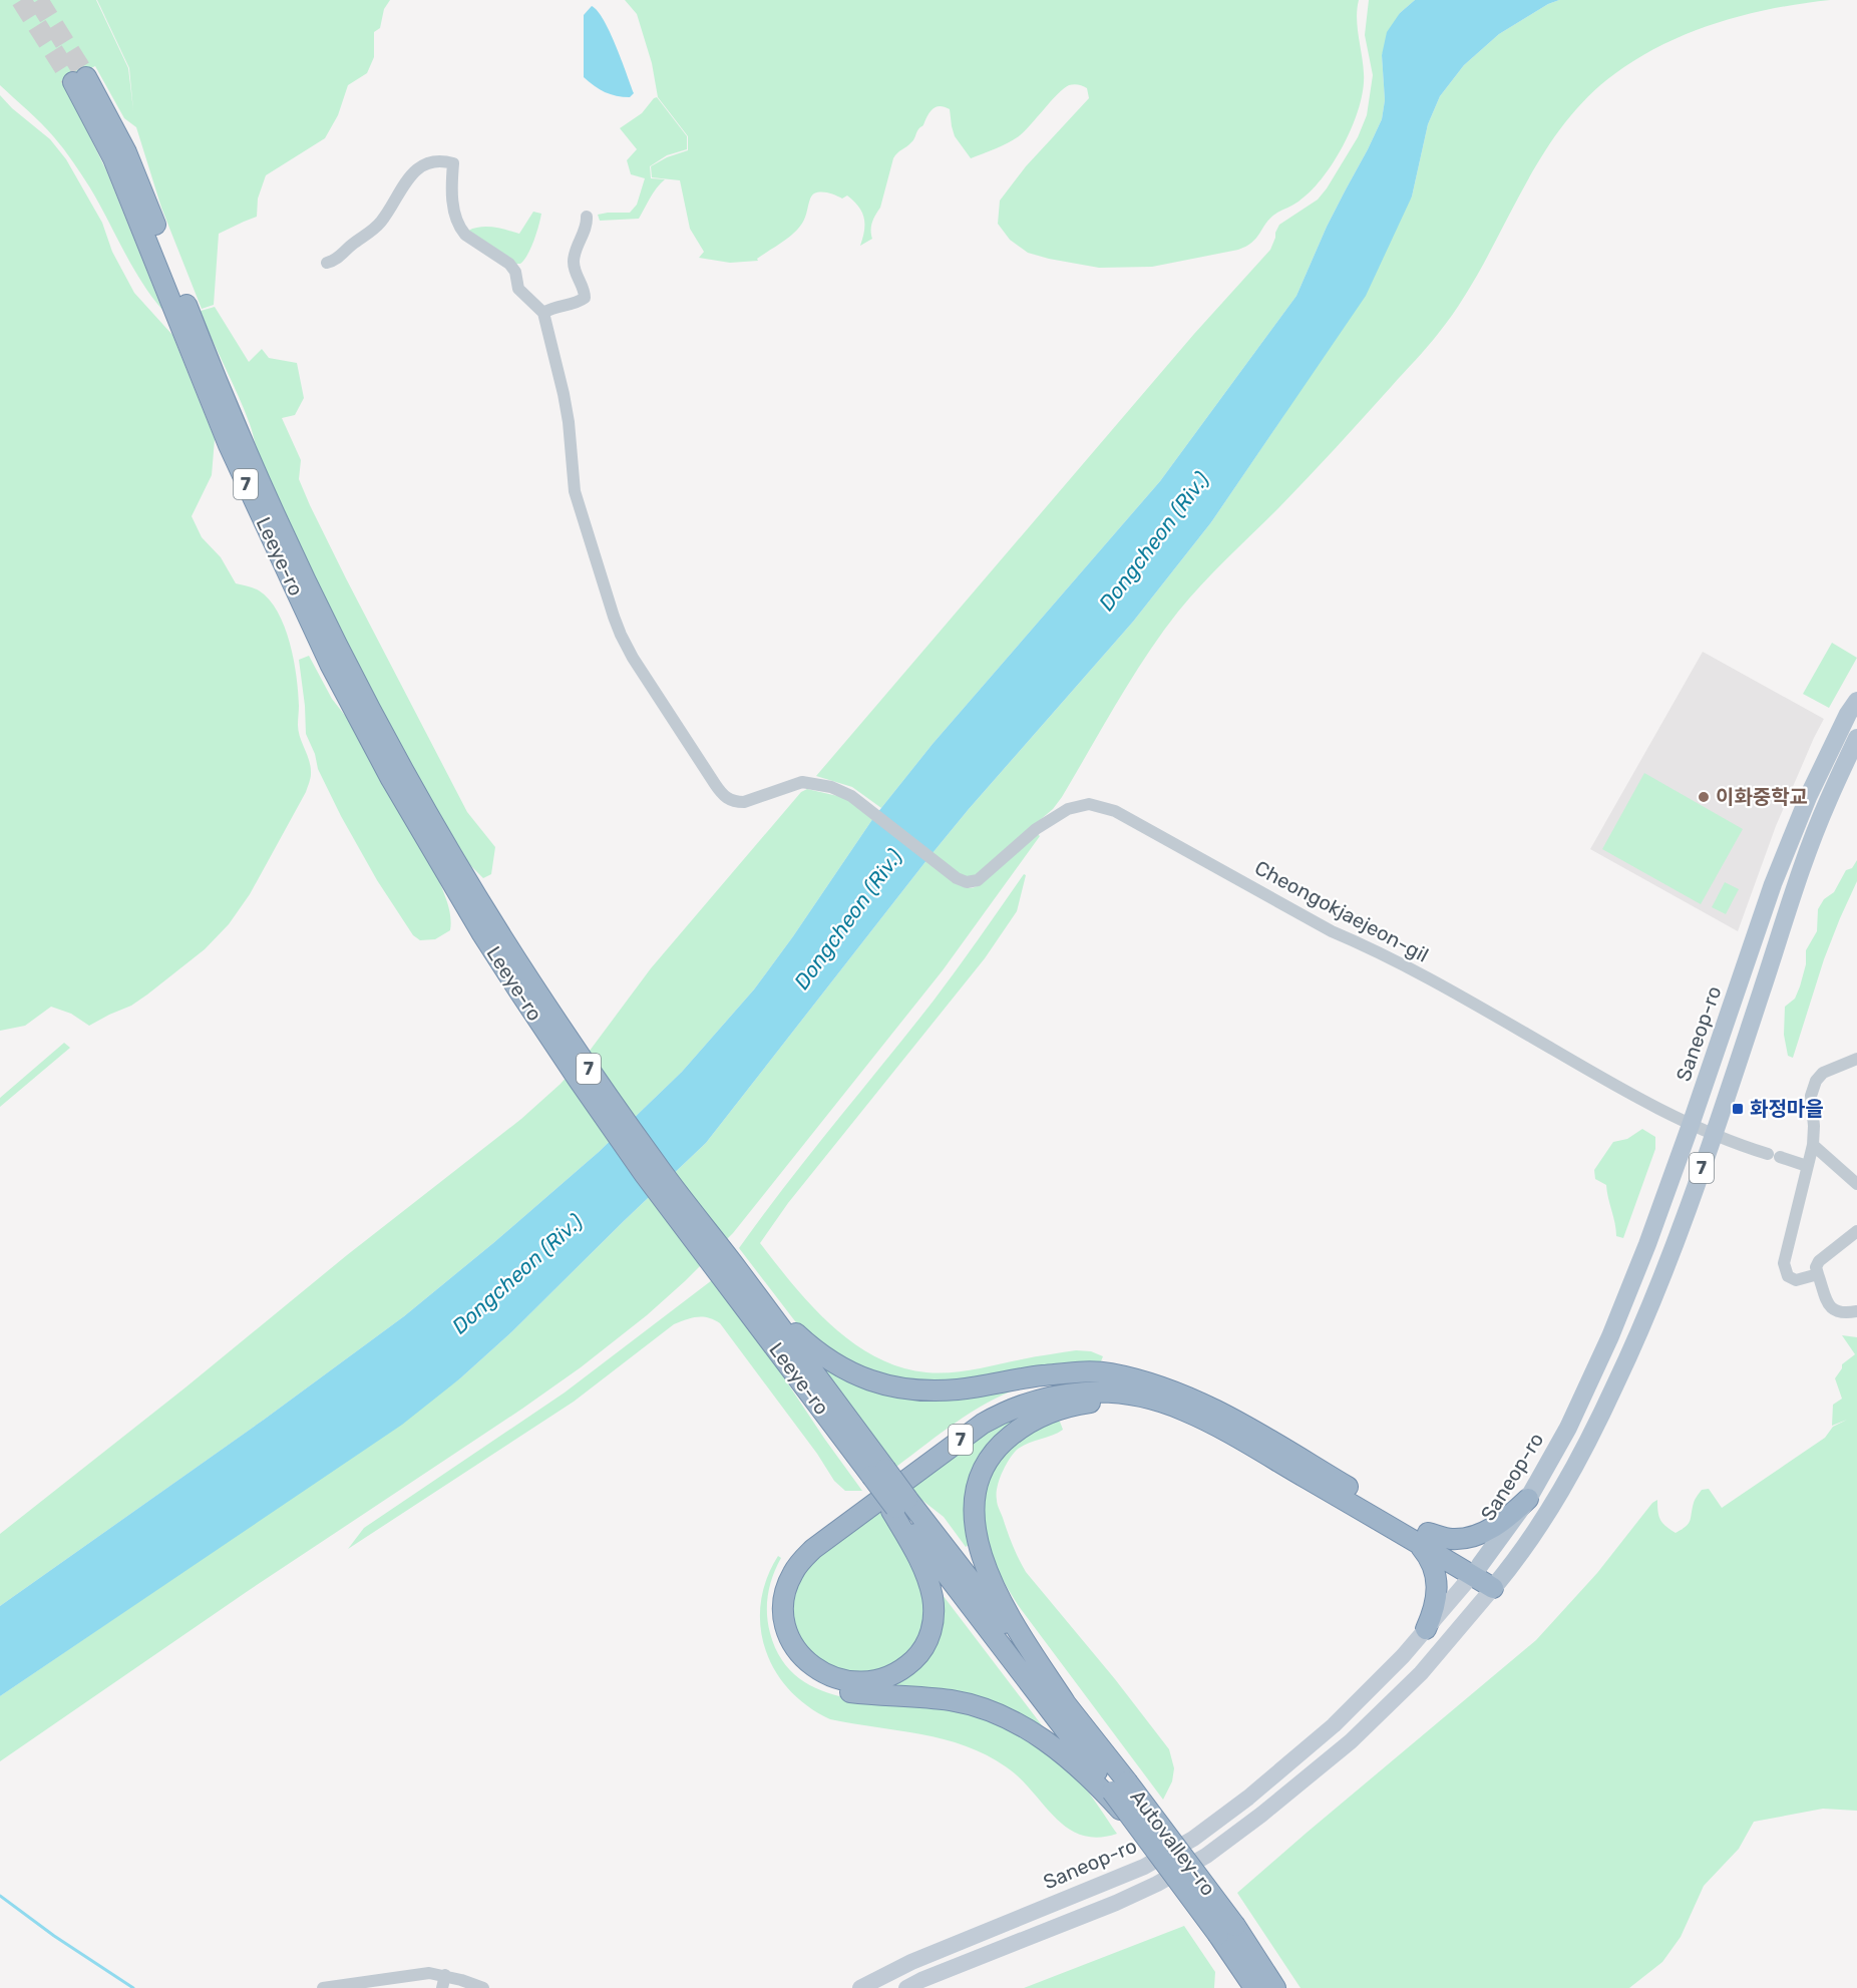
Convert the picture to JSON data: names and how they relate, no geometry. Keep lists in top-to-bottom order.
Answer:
{
  "streets": {
    "highway": ["7", "Leeye-ro", "Autovalley-ro"],
    "main road": ["Saneop-ro"],
    "street": ["Cheongokjaejeon-gil"]
  },
  "crossings": [
    ["7", "Leeye-ro"],
    ["7", "Cheongokjaejeon-gil"],
    ["7", "Saneop-ro"],
    ["Cheongokjaejeon-gil", "Saneop-ro"]
  ],
  "water": ["Dongcheon (Riv.)"],
  "places": {
    "other": ["이화중학교"],
    "transit": ["화정마을"]
  }
}
